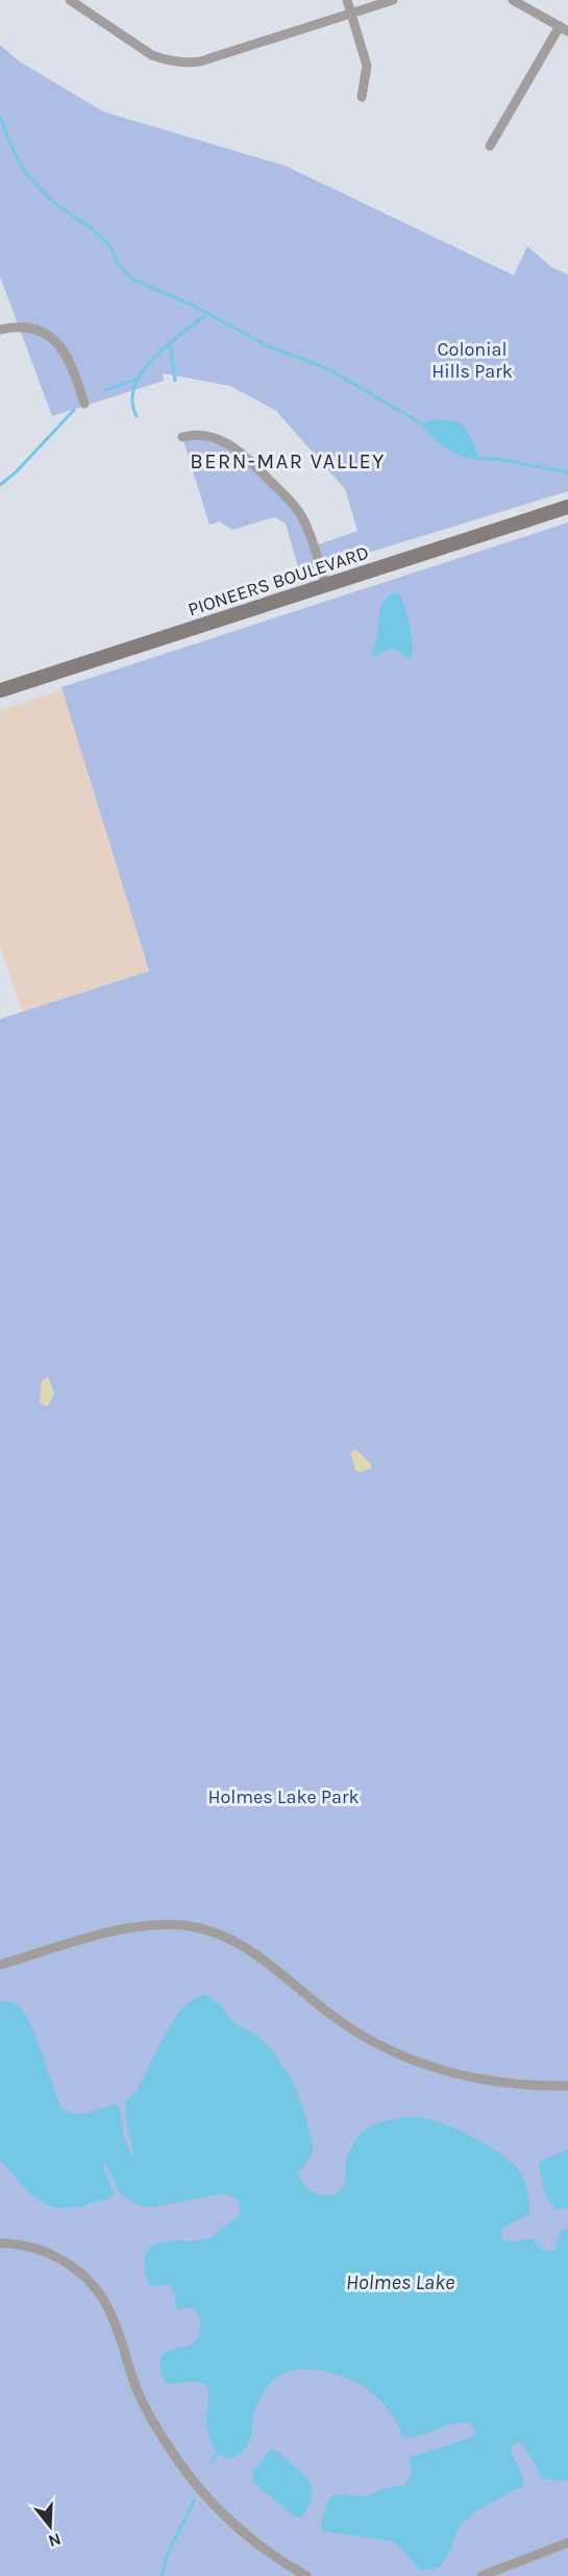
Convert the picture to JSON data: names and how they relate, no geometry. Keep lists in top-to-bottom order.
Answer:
{
  "streets": {
    "main road": ["PIONEERS BOULEVARD"]
  },
  "districts": ["BERN-MAR VALLEY"],
  "water": ["Holmes Lake"],
  "parks": ["Colonial Hills Park", "Holmes Lake Park"],
  "north": "bottom"
}
